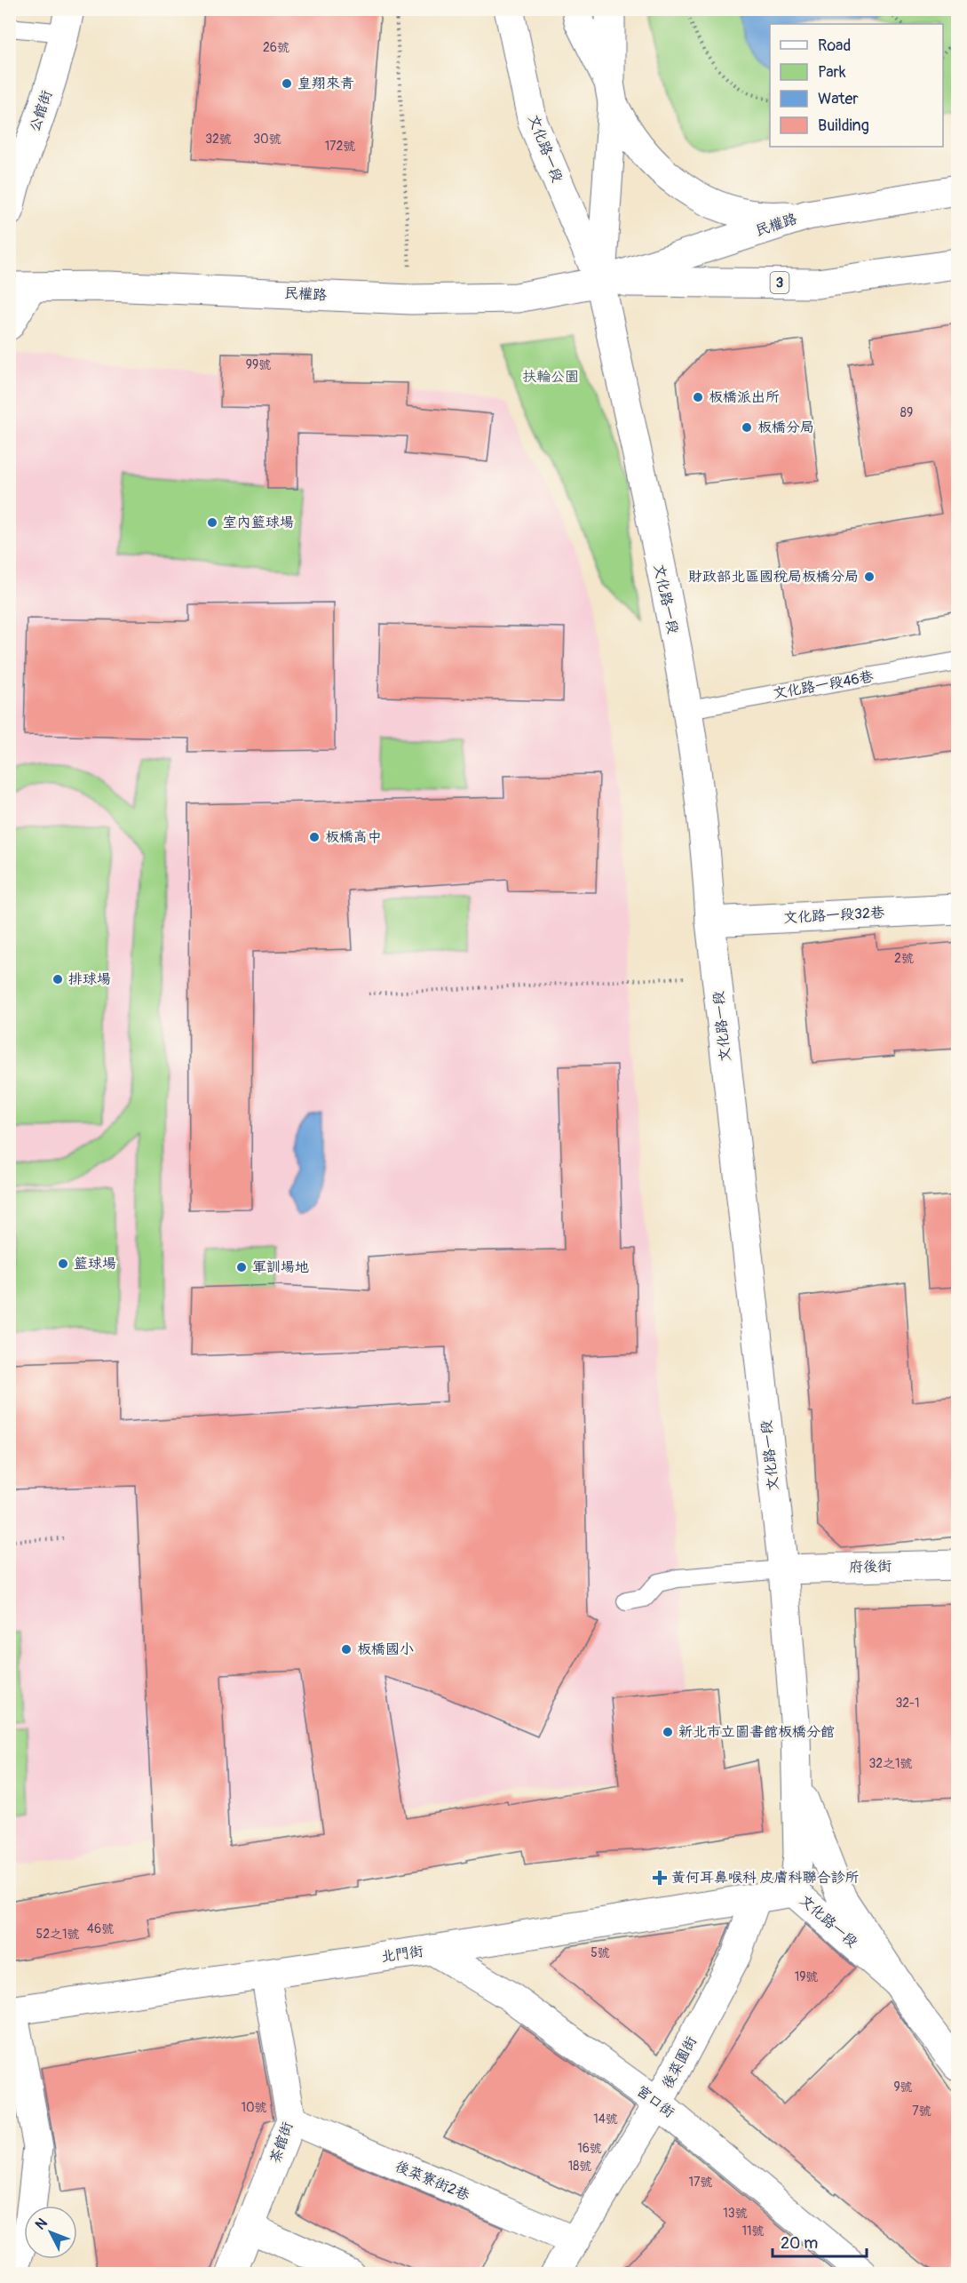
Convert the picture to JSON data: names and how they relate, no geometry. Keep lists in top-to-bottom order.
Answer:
{
  "streets": {
    "street": [
      "公館街",
      "文化路一段",
      "民權路",
      "3",
      "文化路一段32巷",
      "府後街",
      "北門街",
      "後菜園街",
      "宮口街",
      "茶館街",
      "後菜寮街2巷"
    ],
    "lane": ["文化路一段46巷"]
  },
  "crossings": [
    ["文化路一段", "民權路"],
    ["文化路一段", "文化路一段46巷"],
    ["文化路一段", "文化路一段32巷"],
    ["文化路一段", "府後街"],
    ["文化路一段", "北門街"],
    ["北門街", "後菜園街"],
    ["北門街", "宮口街"],
    ["北門街", "茶館街"],
    ["後菜園街", "宮口街"],
    ["後菜園街", "後菜寮街2巷"],
    ["茶館街", "後菜寮街2巷"]
  ],
  "parks": ["扶輪公園"],
  "places": {
    "other": [
      "皇翔來青",
      "板橋派出所",
      "板橋分局",
      "室內籃球場",
      "財政部北區國稅局板橋分局",
      "板橋高中",
      "排球場",
      "籃球場",
      "軍訓場地",
      "板橋國小",
      "新北市立圖書館板橋分館"
    ],
    "health": ["黃何耳鼻喉科 皮膚科聯合診所"]
  },
  "house_numbers": [
    "26號",
    "32號",
    "30號",
    "172號",
    "99號",
    "89",
    "2號",
    "32-1",
    "32之1號",
    "46號",
    "52之1號",
    "5號",
    "19號",
    "9號",
    "10號",
    "7號",
    "14號",
    "16號",
    "18號",
    "17號",
    "13號",
    "11號"
  ],
  "legend": [
    "Road",
    "Park",
    "Water",
    "Building"
  ],
  "scale_bar": "20 m",
  "north": "top left"
}
